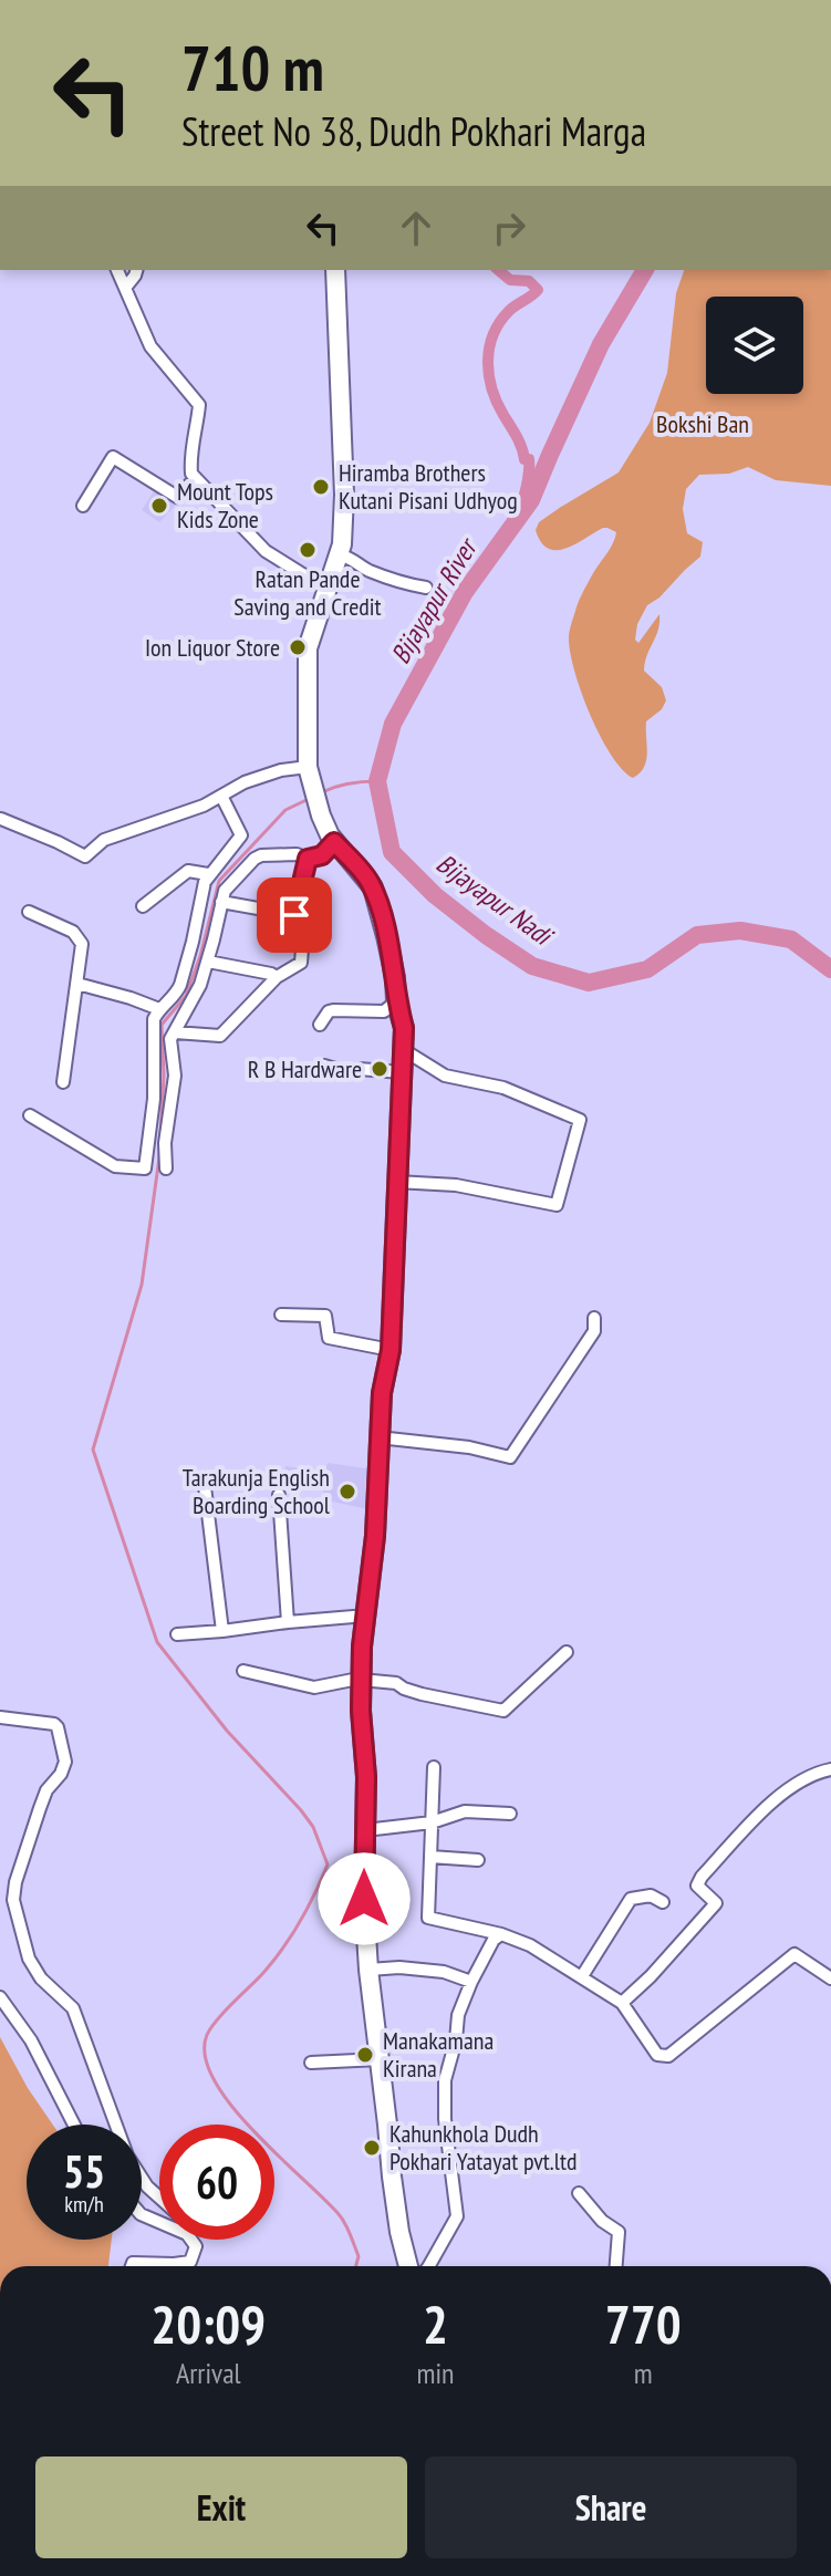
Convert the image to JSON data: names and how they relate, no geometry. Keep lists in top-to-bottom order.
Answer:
{
  "water": ["Bijayapur River", "Bijayapur Nadi"],
  "parks": ["Bokshi Ban"],
  "places": [
    "Hiramba Brothers Kutani Pisani Udhyog",
    "Mount Tops Kids Zone",
    "Ratan Pande Saving and Credit",
    "Ion Liquor Store",
    "R B Hardware",
    "Tarakunja English Boarding School",
    "Manakamana Kirana",
    "Kahunkhola Dudh Pokhari Yatayat pvt.ltd"
  ],
  "page": {
    "turn": ["710 m", "Street No 38, Dudh Pokhari Marga"],
    "speed": "55 km/h",
    "limit": "60",
    "eta": [
      "20:09",
      "Arrival",
      "2",
      "min",
      "770",
      "m"
    ],
    "buttons": ["Exit", "Share"]
  }
}
